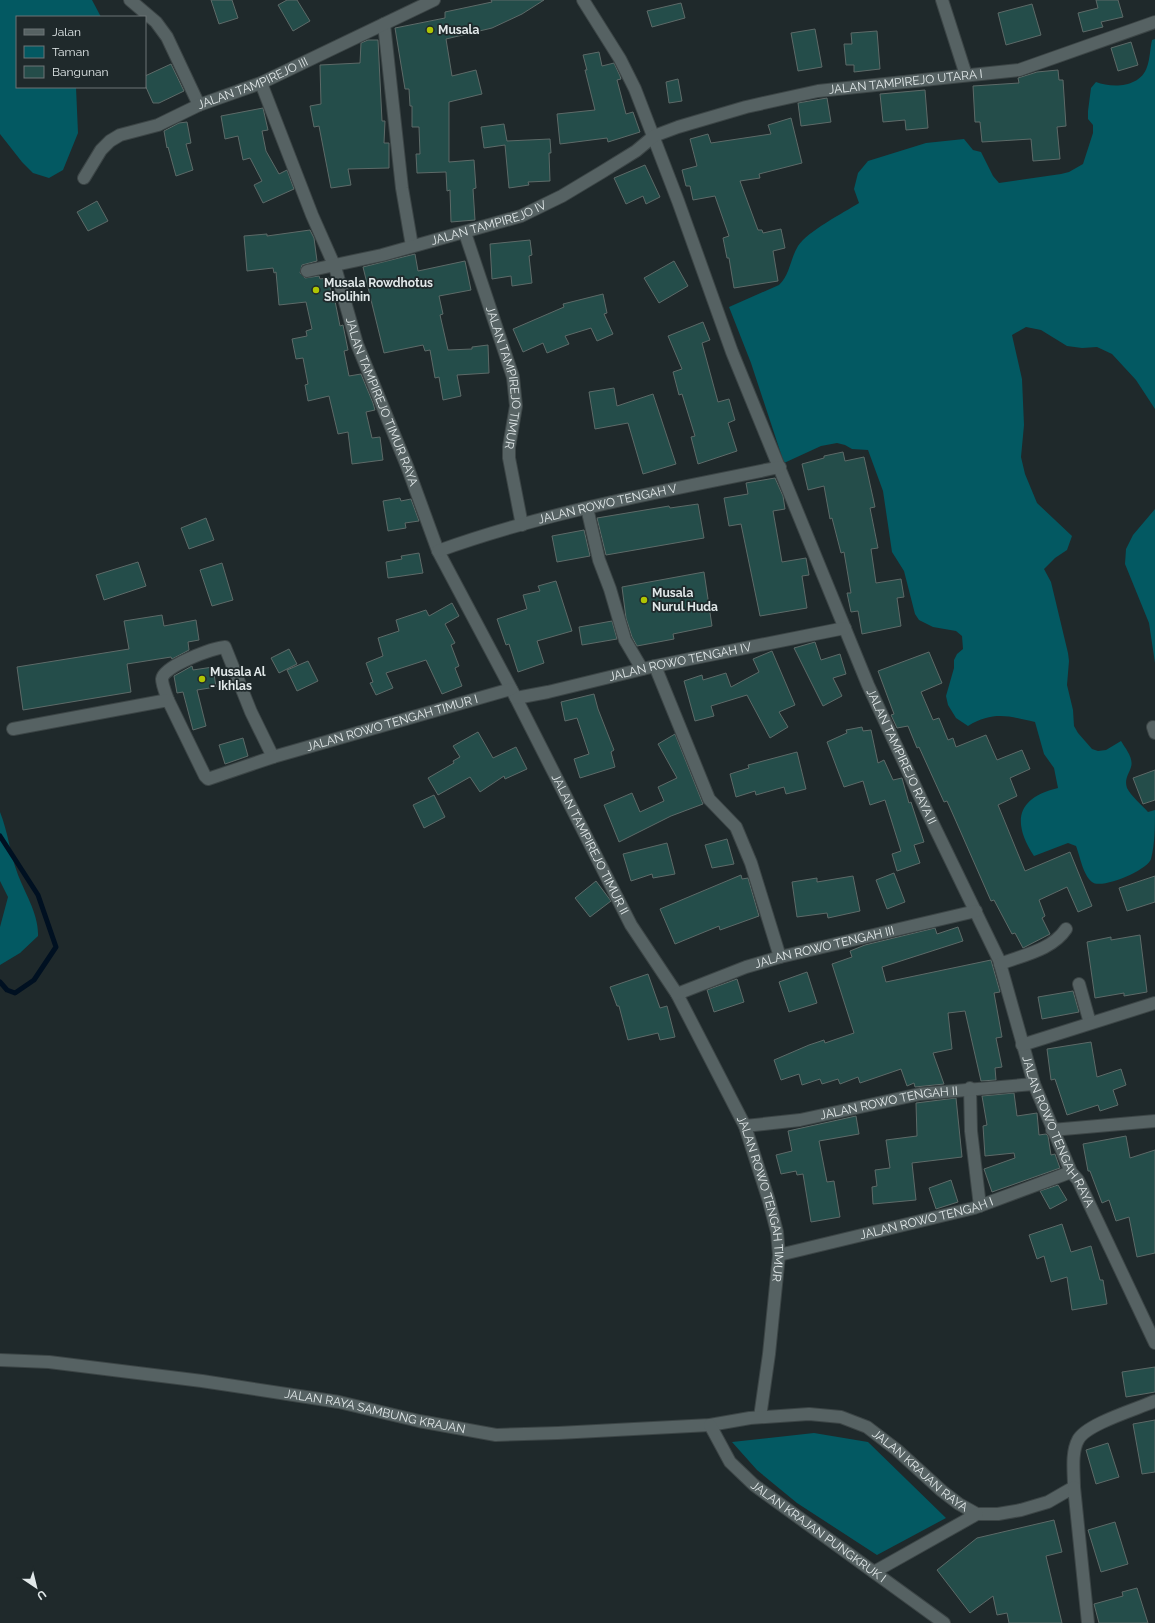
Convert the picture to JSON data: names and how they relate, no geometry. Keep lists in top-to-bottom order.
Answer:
{
  "streets": {
    "street": [
      "JALAN TAMPIREJO UTARA I",
      "JALAN TAMPIREJO III",
      "JALAN TAMPIREJO IV",
      "JALAN TAMPIREJO TIMUR",
      "JALAN TAMPIREJO TIMUR RAYA",
      "JALAN ROWO TENGAH V",
      "JALAN ROWO TENGAH IV",
      "JALAN ROWO TENGAH TIMUR I",
      "JALAN TAMPIREJO RAYA II",
      "JALAN TAMPIREJO TIMUR II",
      "JALAN ROWO TENGAH III",
      "JALAN ROWO TENGAH II",
      "JALAN ROWO TENGAH RAYA",
      "JALAN ROWO TENGAH TIMUR",
      "JALAN ROWO TENGAH I",
      "JALAN RAYA SAMBUNG KRAJAN",
      "JALAN KRAJAN RAYA",
      "JALAN KRAJAN PUNGKRUK I"
    ]
  },
  "crossings": [
    ["JALAN TAMPIREJO UTARA I", "JALAN TAMPIREJO IV"],
    ["JALAN TAMPIREJO UTARA I", "JALAN TAMPIREJO RAYA II"],
    ["JALAN TAMPIREJO III", "JALAN TAMPIREJO TIMUR RAYA"],
    ["JALAN TAMPIREJO IV", "JALAN TAMPIREJO TIMUR"],
    ["JALAN TAMPIREJO IV", "JALAN TAMPIREJO TIMUR RAYA"],
    ["JALAN TAMPIREJO IV", "JALAN TAMPIREJO RAYA II"],
    ["JALAN TAMPIREJO TIMUR", "JALAN ROWO TENGAH V"],
    ["JALAN TAMPIREJO TIMUR RAYA", "JALAN ROWO TENGAH V"],
    ["JALAN TAMPIREJO TIMUR RAYA", "JALAN ROWO TENGAH IV"],
    ["JALAN TAMPIREJO TIMUR RAYA", "JALAN ROWO TENGAH TIMUR I"],
    ["JALAN TAMPIREJO TIMUR RAYA", "JALAN TAMPIREJO TIMUR II"],
    ["JALAN ROWO TENGAH V", "JALAN TAMPIREJO RAYA II"],
    ["JALAN ROWO TENGAH IV", "JALAN ROWO TENGAH TIMUR I"],
    ["JALAN ROWO TENGAH IV", "JALAN TAMPIREJO RAYA II"],
    ["JALAN ROWO TENGAH IV", "JALAN TAMPIREJO TIMUR II"],
    ["JALAN ROWO TENGAH TIMUR I", "JALAN TAMPIREJO TIMUR II"],
    ["JALAN TAMPIREJO RAYA II", "JALAN ROWO TENGAH III"],
    ["JALAN TAMPIREJO RAYA II", "JALAN ROWO TENGAH RAYA"],
    ["JALAN TAMPIREJO TIMUR II", "JALAN ROWO TENGAH III"],
    ["JALAN TAMPIREJO TIMUR II", "JALAN ROWO TENGAH TIMUR"],
    ["JALAN ROWO TENGAH III", "JALAN ROWO TENGAH TIMUR"],
    ["JALAN ROWO TENGAH II", "JALAN ROWO TENGAH RAYA"],
    ["JALAN ROWO TENGAH II", "JALAN ROWO TENGAH TIMUR"],
    ["JALAN ROWO TENGAH RAYA", "JALAN ROWO TENGAH I"],
    ["JALAN ROWO TENGAH TIMUR", "JALAN ROWO TENGAH I"],
    ["JALAN ROWO TENGAH TIMUR", "JALAN RAYA SAMBUNG KRAJAN"],
    ["JALAN ROWO TENGAH TIMUR", "JALAN KRAJAN RAYA"],
    ["JALAN RAYA SAMBUNG KRAJAN", "JALAN KRAJAN RAYA"],
    ["JALAN RAYA SAMBUNG KRAJAN", "JALAN KRAJAN PUNGKRUK I"]
  ],
  "places": [
    "Musala",
    "Musala Rowdhotus Sholihin",
    "Musala Nurul Huda",
    "Musala Al - Ikhlas"
  ],
  "legend": ["Jalan", "Taman", "Bangunan"],
  "north": "bottom right"
}
